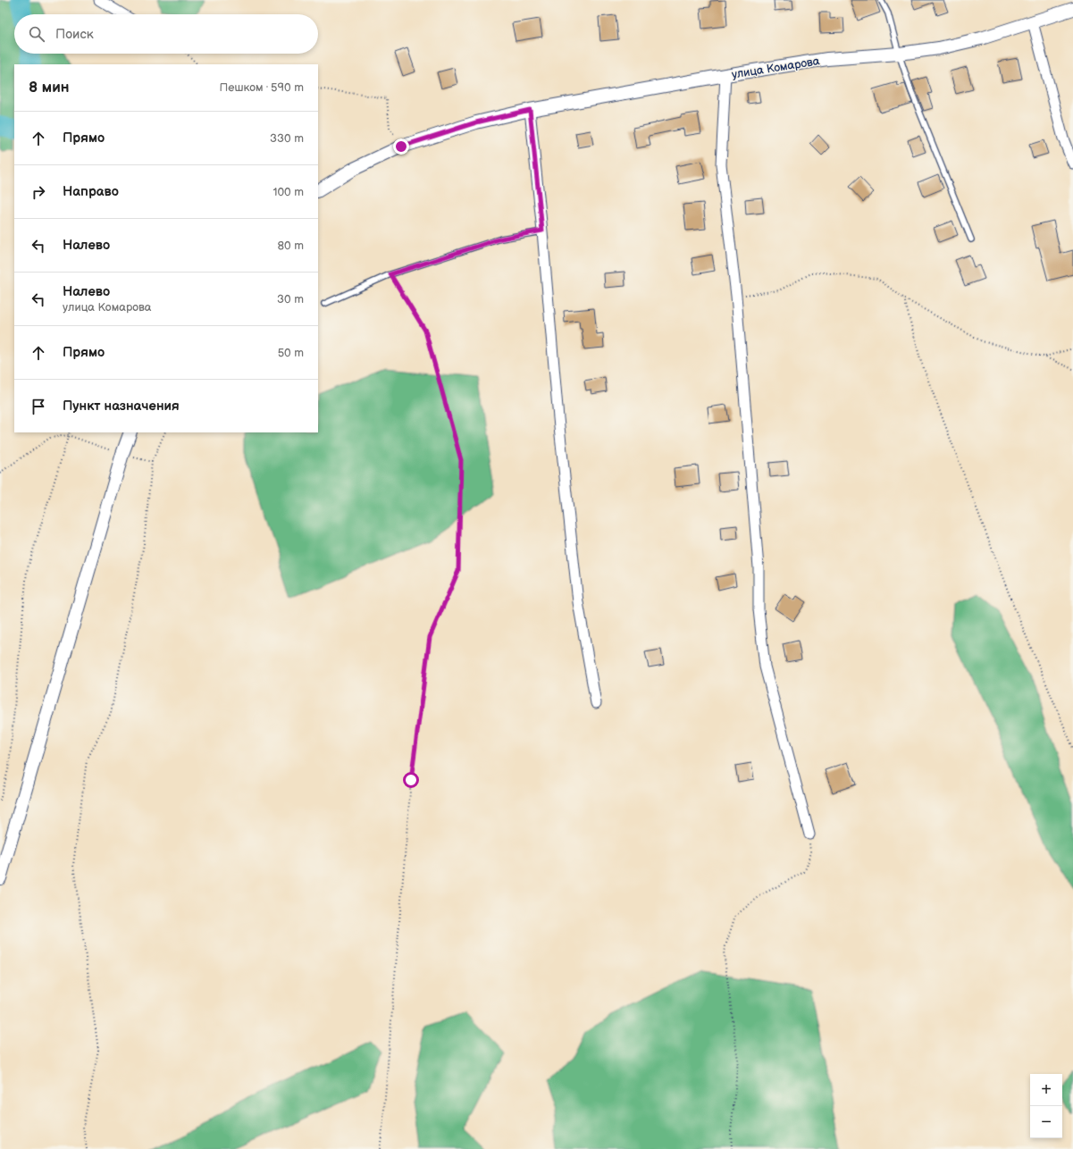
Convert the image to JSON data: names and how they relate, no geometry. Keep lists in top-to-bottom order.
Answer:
{
  "streets": {
    "street": ["улица Комарова"]
  },
  "page": {
    "search": "Поиск",
    "heading": ["8 мин", "Пешком · 590 m"],
    "list": [
      ["Прямо", "330 m"],
      ["Направо", "100 m"],
      ["Налево", "80 m"],
      ["Налево", "улица Комарова", "30 m"],
      ["Прямо", "50 m"],
      "Пункт назначения"
    ],
    "map_buttons": ["+", "−"]
  }
}
